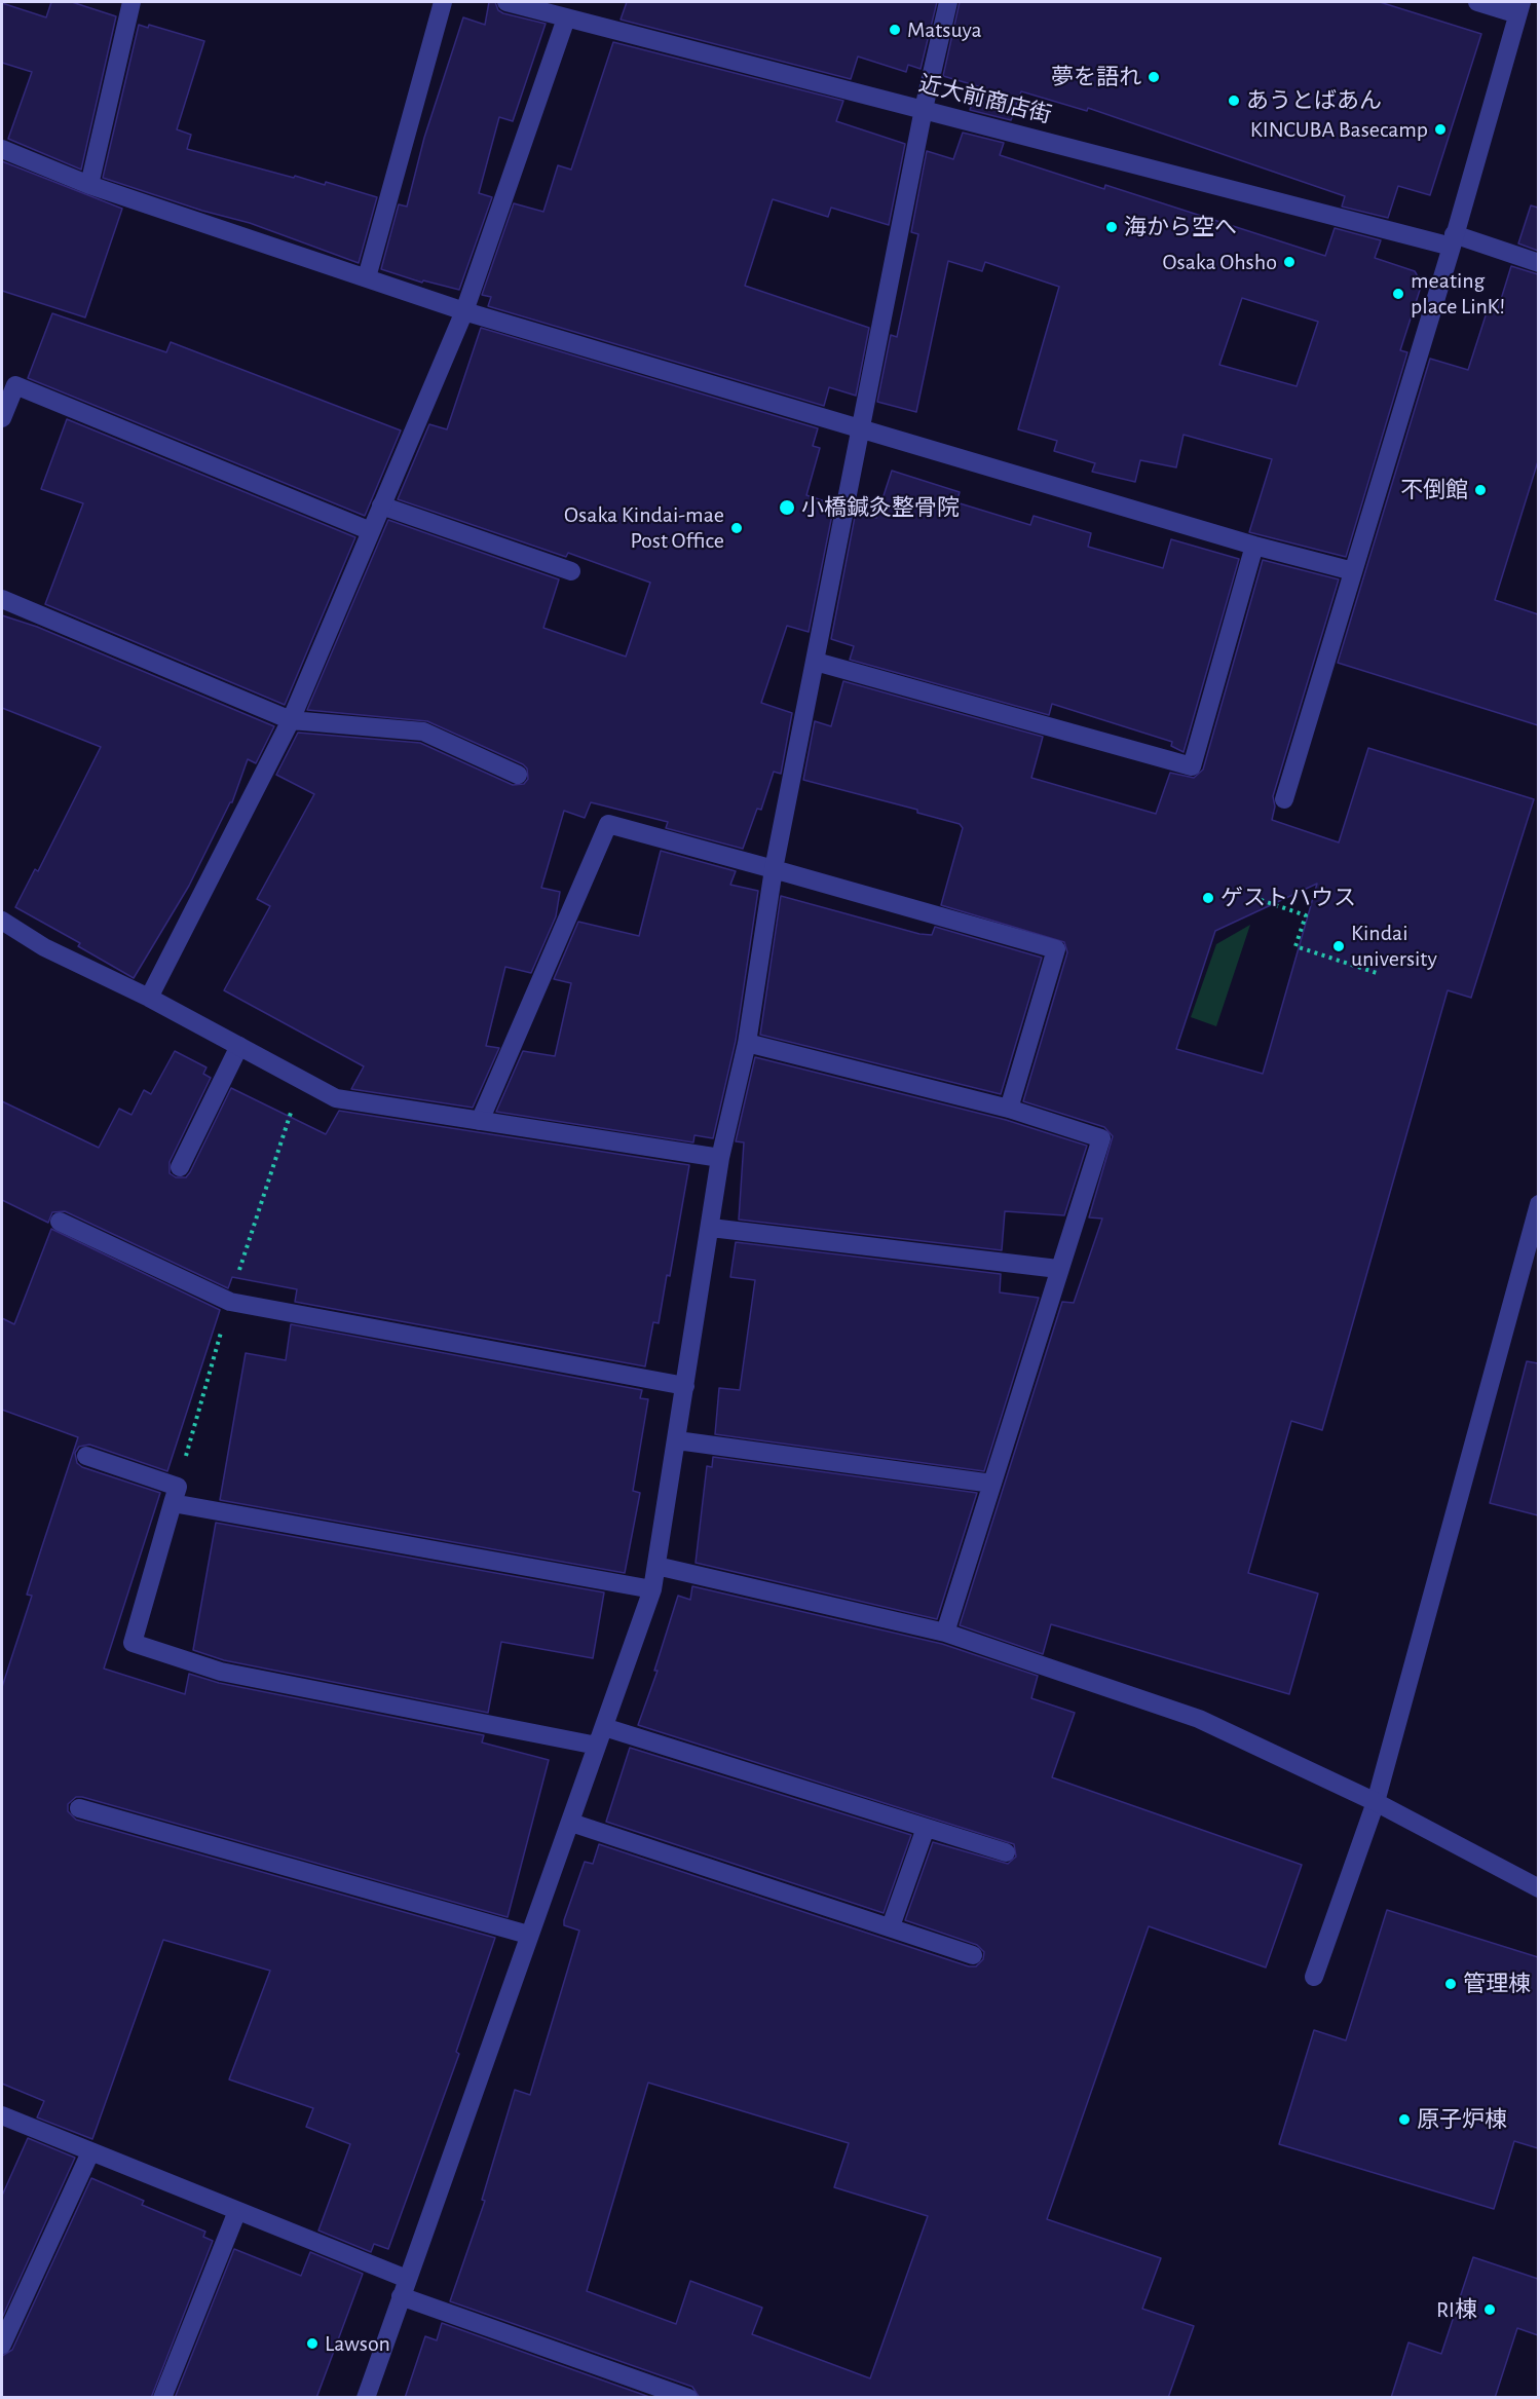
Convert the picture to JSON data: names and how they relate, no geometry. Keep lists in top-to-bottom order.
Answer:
{
  "streets": {
    "street": ["近大前商店街"]
  },
  "places": [
    "Matsuya",
    "夢を語れ",
    "あうとばあん",
    "KINCUBA Basecamp",
    "海から空へ",
    "Osaka Ohsho",
    "meating place LinK!",
    "不倒館",
    "小橋鍼灸整骨院",
    "Osaka Kindai-mae Post Office",
    "ゲストハウス",
    "Kindai university",
    "管理棟",
    "原子炉棟",
    "RI棟",
    "Lawson"
  ]
}
